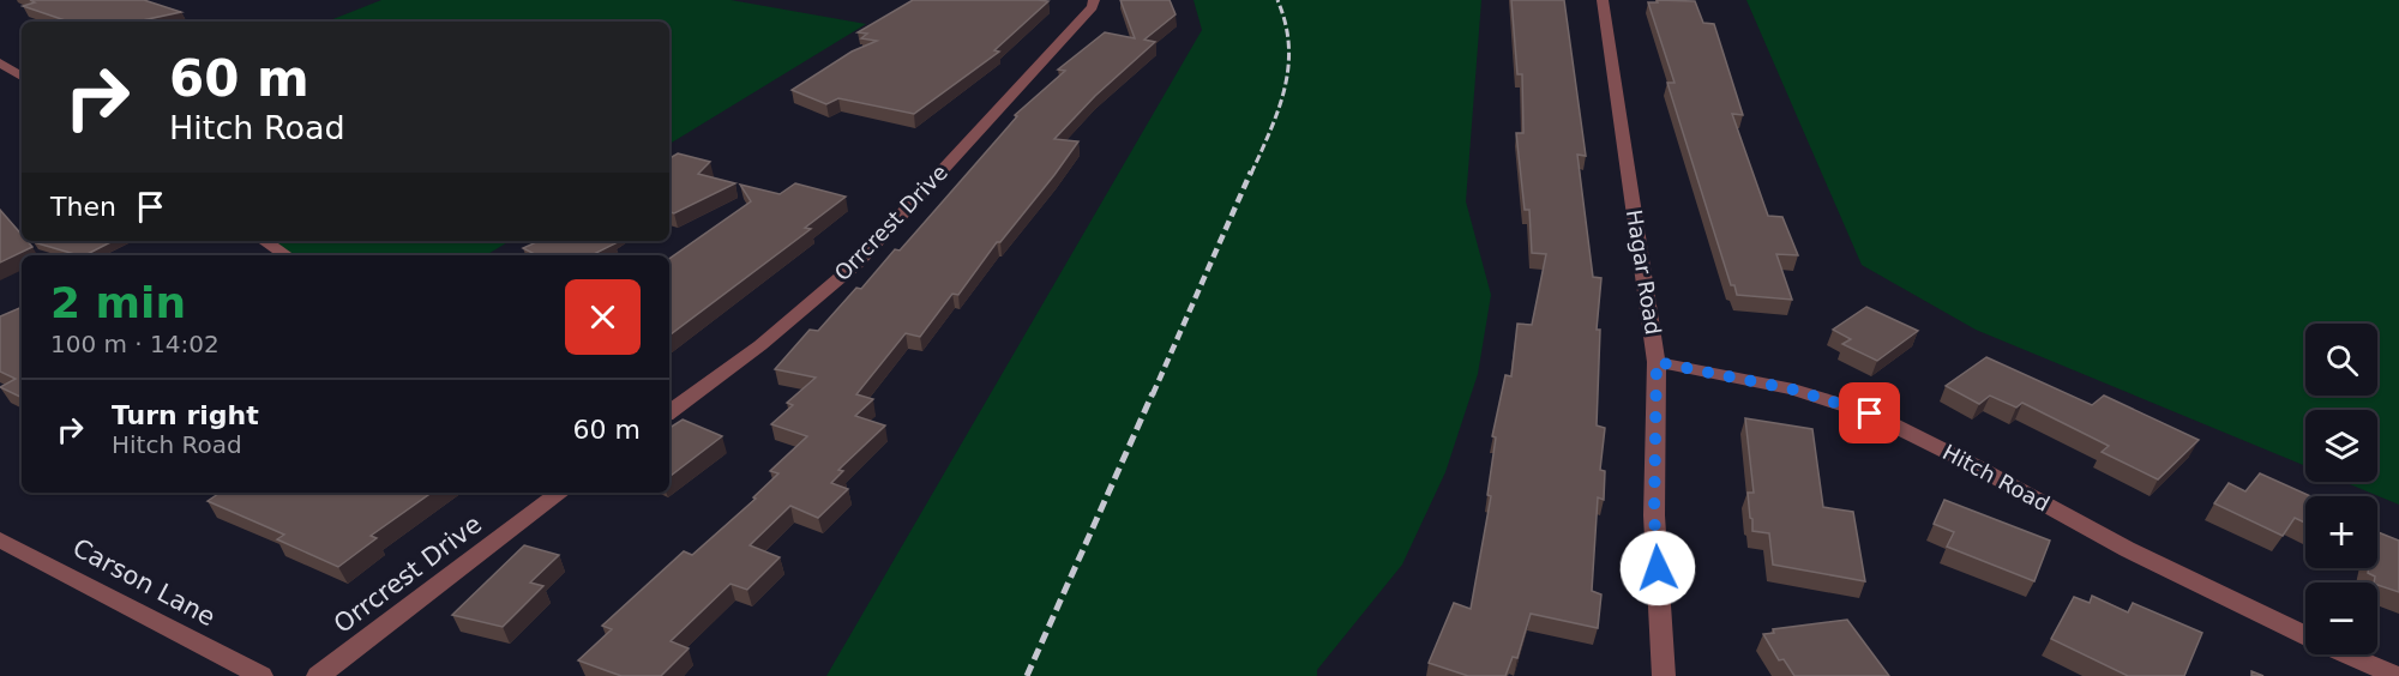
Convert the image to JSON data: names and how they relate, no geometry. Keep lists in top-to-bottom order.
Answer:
{
  "streets": {
    "street": [
      "Orrcrest Drive",
      "Hagar Road",
      "Hitch Road",
      "Carson Lane"
    ]
  },
  "crossings": [
    ["Hagar Road", "Hitch Road"]
  ],
  "page": {
    "turn": ["60 m", "Hitch Road"],
    "then": "Then",
    "heading": ["2 min", "100 m · 14:02"],
    "map_buttons": ["+", "−"],
    "list": [
      {
        "name": "Turn right",
        "note": "Hitch Road",
        "value": "60 m"
      }
    ]
  }
}
